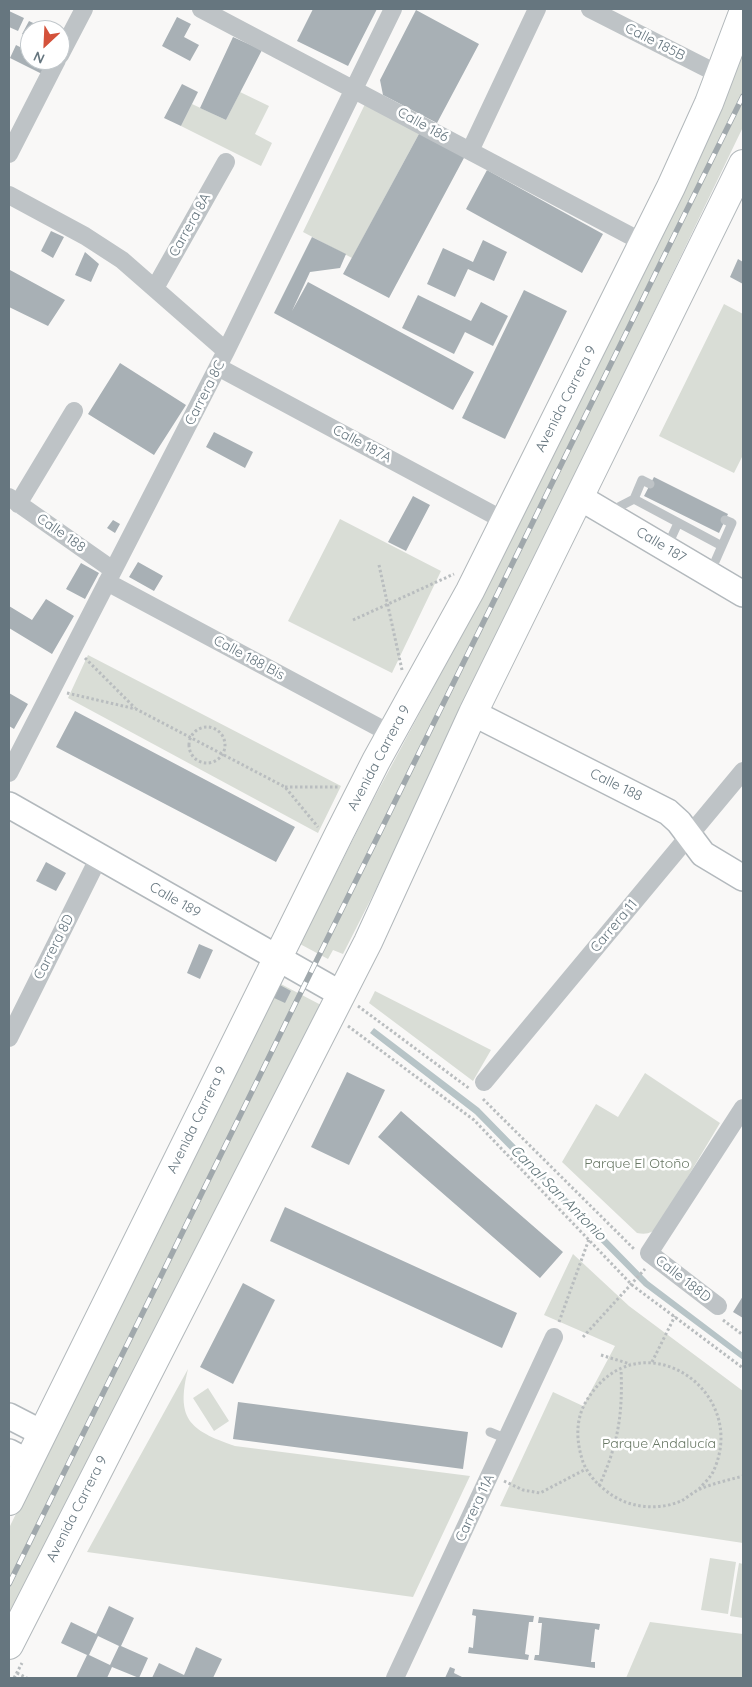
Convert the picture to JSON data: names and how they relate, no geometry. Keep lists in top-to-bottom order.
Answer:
{
  "streets": {
    "main road": ["Avenida Carrera 9"],
    "street": [
      "Calle 185B",
      "Calle 186",
      "Carrera 8A",
      "Carrera 8C",
      "Calle 187A",
      "Calle 188",
      "Calle 187",
      "Calle 188 Bis",
      "Calle 189",
      "Carrera 11",
      "Carrera 8D",
      "Calle 188D",
      "Carrera 11A"
    ]
  },
  "crossings": [
    ["Calle 185B", "Avenida Carrera 9"],
    ["Calle 186", "Carrera 8C"],
    ["Calle 186", "Avenida Carrera 9"],
    ["Carrera 8C", "Calle 187A"],
    ["Carrera 8C", "Calle 188"],
    ["Carrera 8C", "Calle 188 Bis"],
    ["Avenida Carrera 9", "Calle 187A"],
    ["Avenida Carrera 9", "Calle 188"],
    ["Avenida Carrera 9", "Calle 187"],
    ["Avenida Carrera 9", "Calle 188 Bis"],
    ["Avenida Carrera 9", "Calle 189"],
    ["Calle 188", "Calle 188 Bis"],
    ["Calle 188", "Carrera 11"],
    ["Calle 189", "Carrera 8D"]
  ],
  "water": ["Canal San Antonio"],
  "parks": ["Parque El Otoño", "Parque Andalucía"],
  "north": "bottom left"
}
